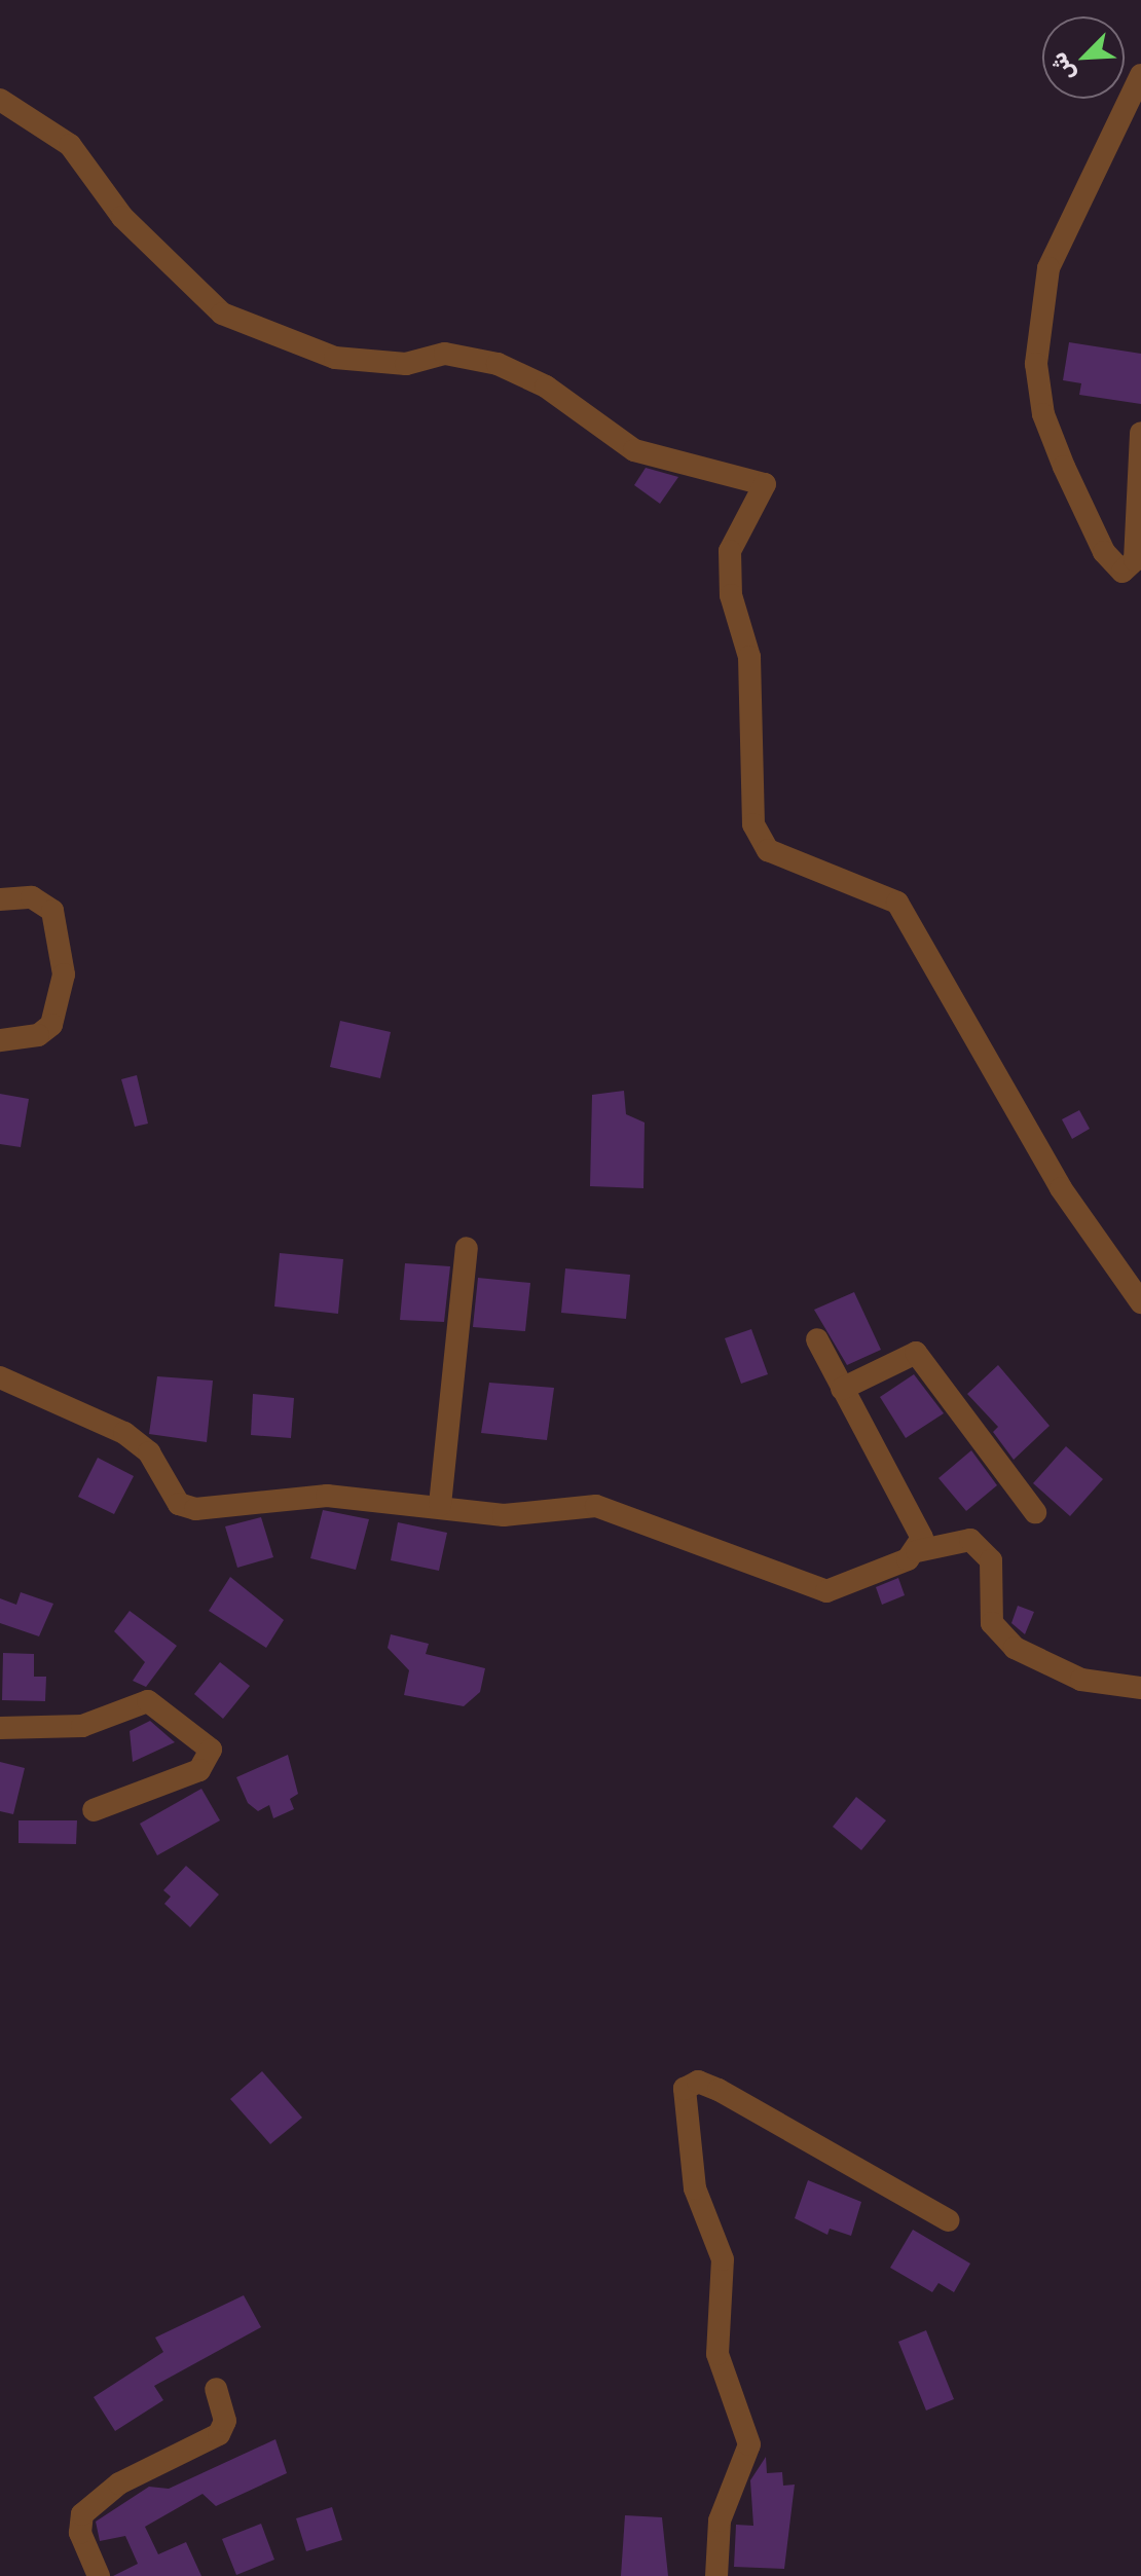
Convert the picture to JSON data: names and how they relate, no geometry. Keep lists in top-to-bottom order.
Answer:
{
  "north": "bottom left"
}
